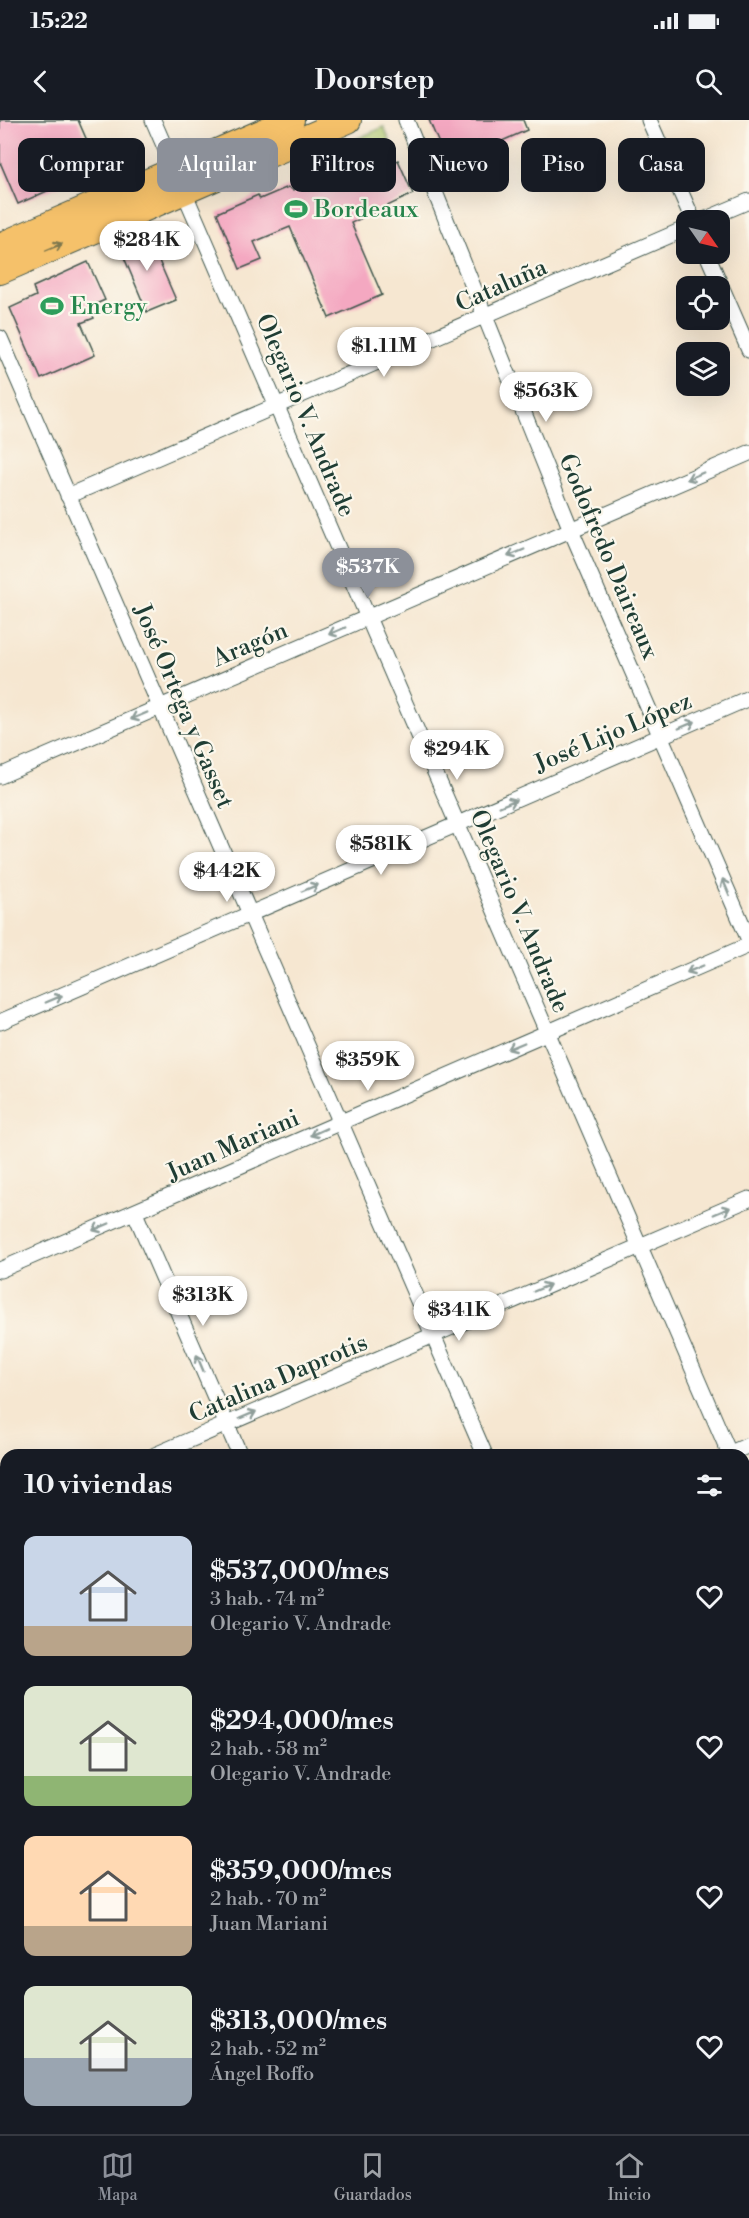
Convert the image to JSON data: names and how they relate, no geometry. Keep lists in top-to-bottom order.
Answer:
{
  "streets": {
    "street": [
      "Cataluña",
      "Olegario V. Andrade",
      "Godofredo Daireaux",
      "Aragón",
      "José Ortega y Gasset",
      "José Lijo López",
      "Juan Mariani",
      "Catalina Daprotis"
    ]
  },
  "crossings": [
    ["Cataluña", "Olegario V. Andrade"],
    ["Cataluña", "Godofredo Daireaux"],
    ["Cataluña", "José Ortega y Gasset"],
    ["Olegario V. Andrade", "Aragón"],
    ["Olegario V. Andrade", "José Lijo López"],
    ["Olegario V. Andrade", "Juan Mariani"],
    ["Olegario V. Andrade", "Catalina Daprotis"],
    ["Godofredo Daireaux", "Aragón"],
    ["Godofredo Daireaux", "José Lijo López"],
    ["Aragón", "José Ortega y Gasset"],
    ["José Ortega y Gasset", "José Lijo López"],
    ["José Ortega y Gasset", "Juan Mariani"],
    ["José Ortega y Gasset", "Catalina Daprotis"]
  ],
  "one_way": [
    "Aragón",
    "José Lijo López",
    "Juan Mariani",
    "Catalina Daprotis"
  ],
  "places": {
    "sports": ["Bordeaux", "Energy"]
  },
  "north": "bottom right",
  "page": {
    "status": "15:22",
    "header": "Doorstep",
    "chip": [
      "Comprar",
      "Alquilar",
      "Filtros",
      "Nuevo",
      "Piso",
      "Casa"
    ],
    "price": [
      "$284K",
      "$1.11M",
      "$563K",
      "$537K",
      "$294K",
      "$581K",
      "$442K",
      "$359K",
      "$313K",
      "$341K"
    ],
    "heading": "10 viviendas",
    "list": [
      {
        "name": "$537,000/mes",
        "note": "3 hab. · 74 m² · Olegario V. Andrade"
      },
      {
        "name": "$294,000/mes",
        "note": "2 hab. · 58 m² · Olegario V. Andrade"
      },
      {
        "name": "$359,000/mes",
        "note": "2 hab. · 70 m² · Juan Mariani"
      },
      {
        "name": "$313,000/mes",
        "note": "2 hab. · 52 m² · Ángel Roffo"
      }
    ],
    "tabs": ["Mapa", "Guardados", "Inicio"]
  }
}
